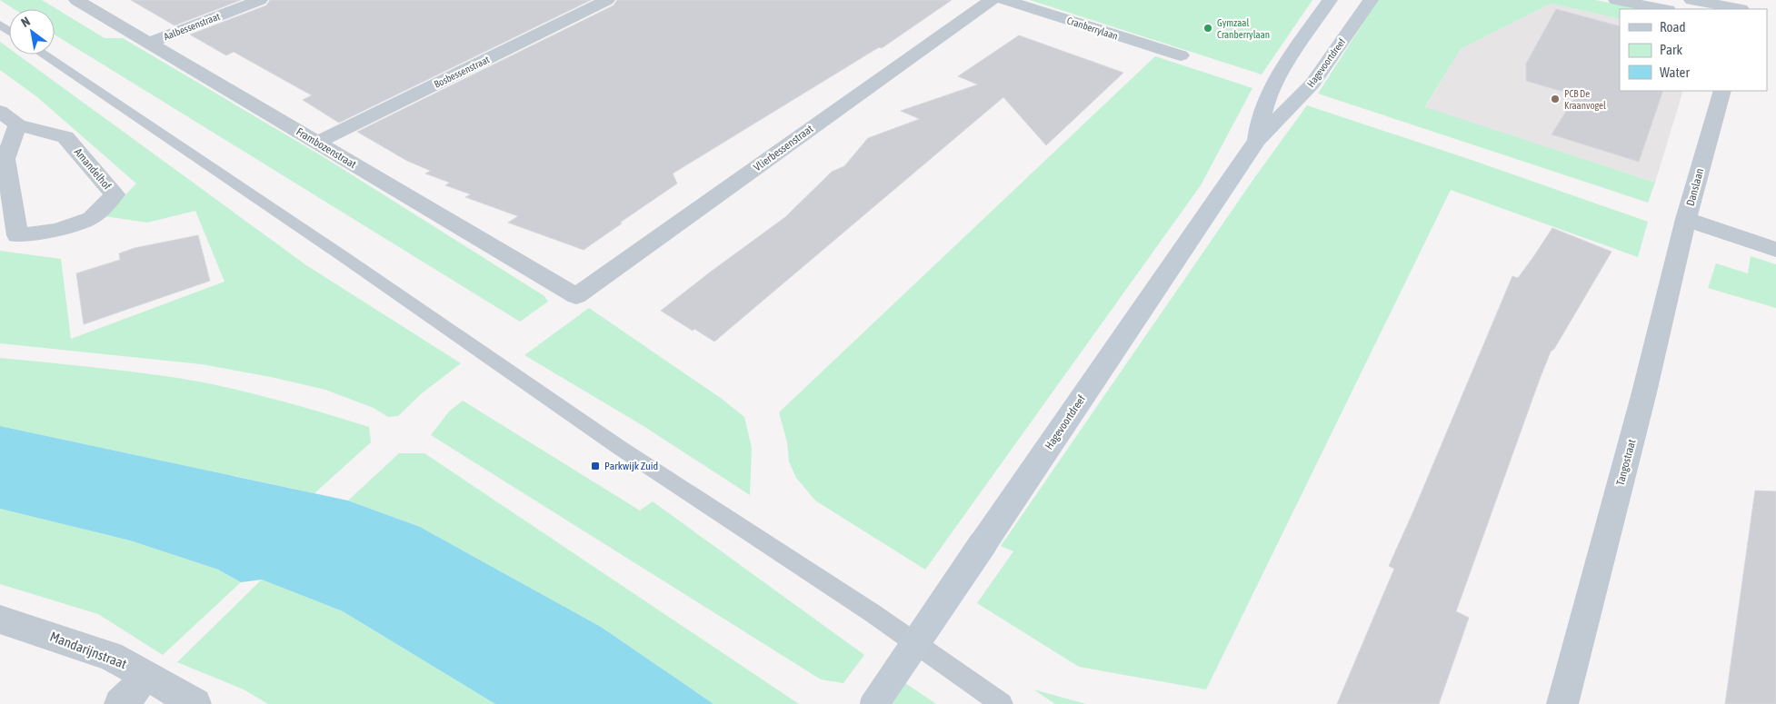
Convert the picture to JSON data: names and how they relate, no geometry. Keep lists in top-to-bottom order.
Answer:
{
  "streets": {
    "main road": ["Hagevoortdreef"],
    "street": [
      "Aalbessenstraat",
      "Cranberrylaan",
      "Bosbessenstraat",
      "Frambozenstraat",
      "Vlierbessenstraat",
      "Amandelhof",
      "Danslaan",
      "Tangostraat",
      "Mandarijnstraat"
    ]
  },
  "crossings": [
    ["Aalbessenstraat", "Frambozenstraat"],
    ["Bosbessenstraat", "Frambozenstraat"],
    ["Frambozenstraat", "Vlierbessenstraat"],
    ["Danslaan", "Tangostraat"]
  ],
  "places": {
    "other": ["Gymzaal Cranberrylaan", "PCB De Kraanvogel"],
    "transit": ["Parkwijk Zuid"]
  },
  "legend": ["Road", "Park", "Water"],
  "north": "top left"
}
